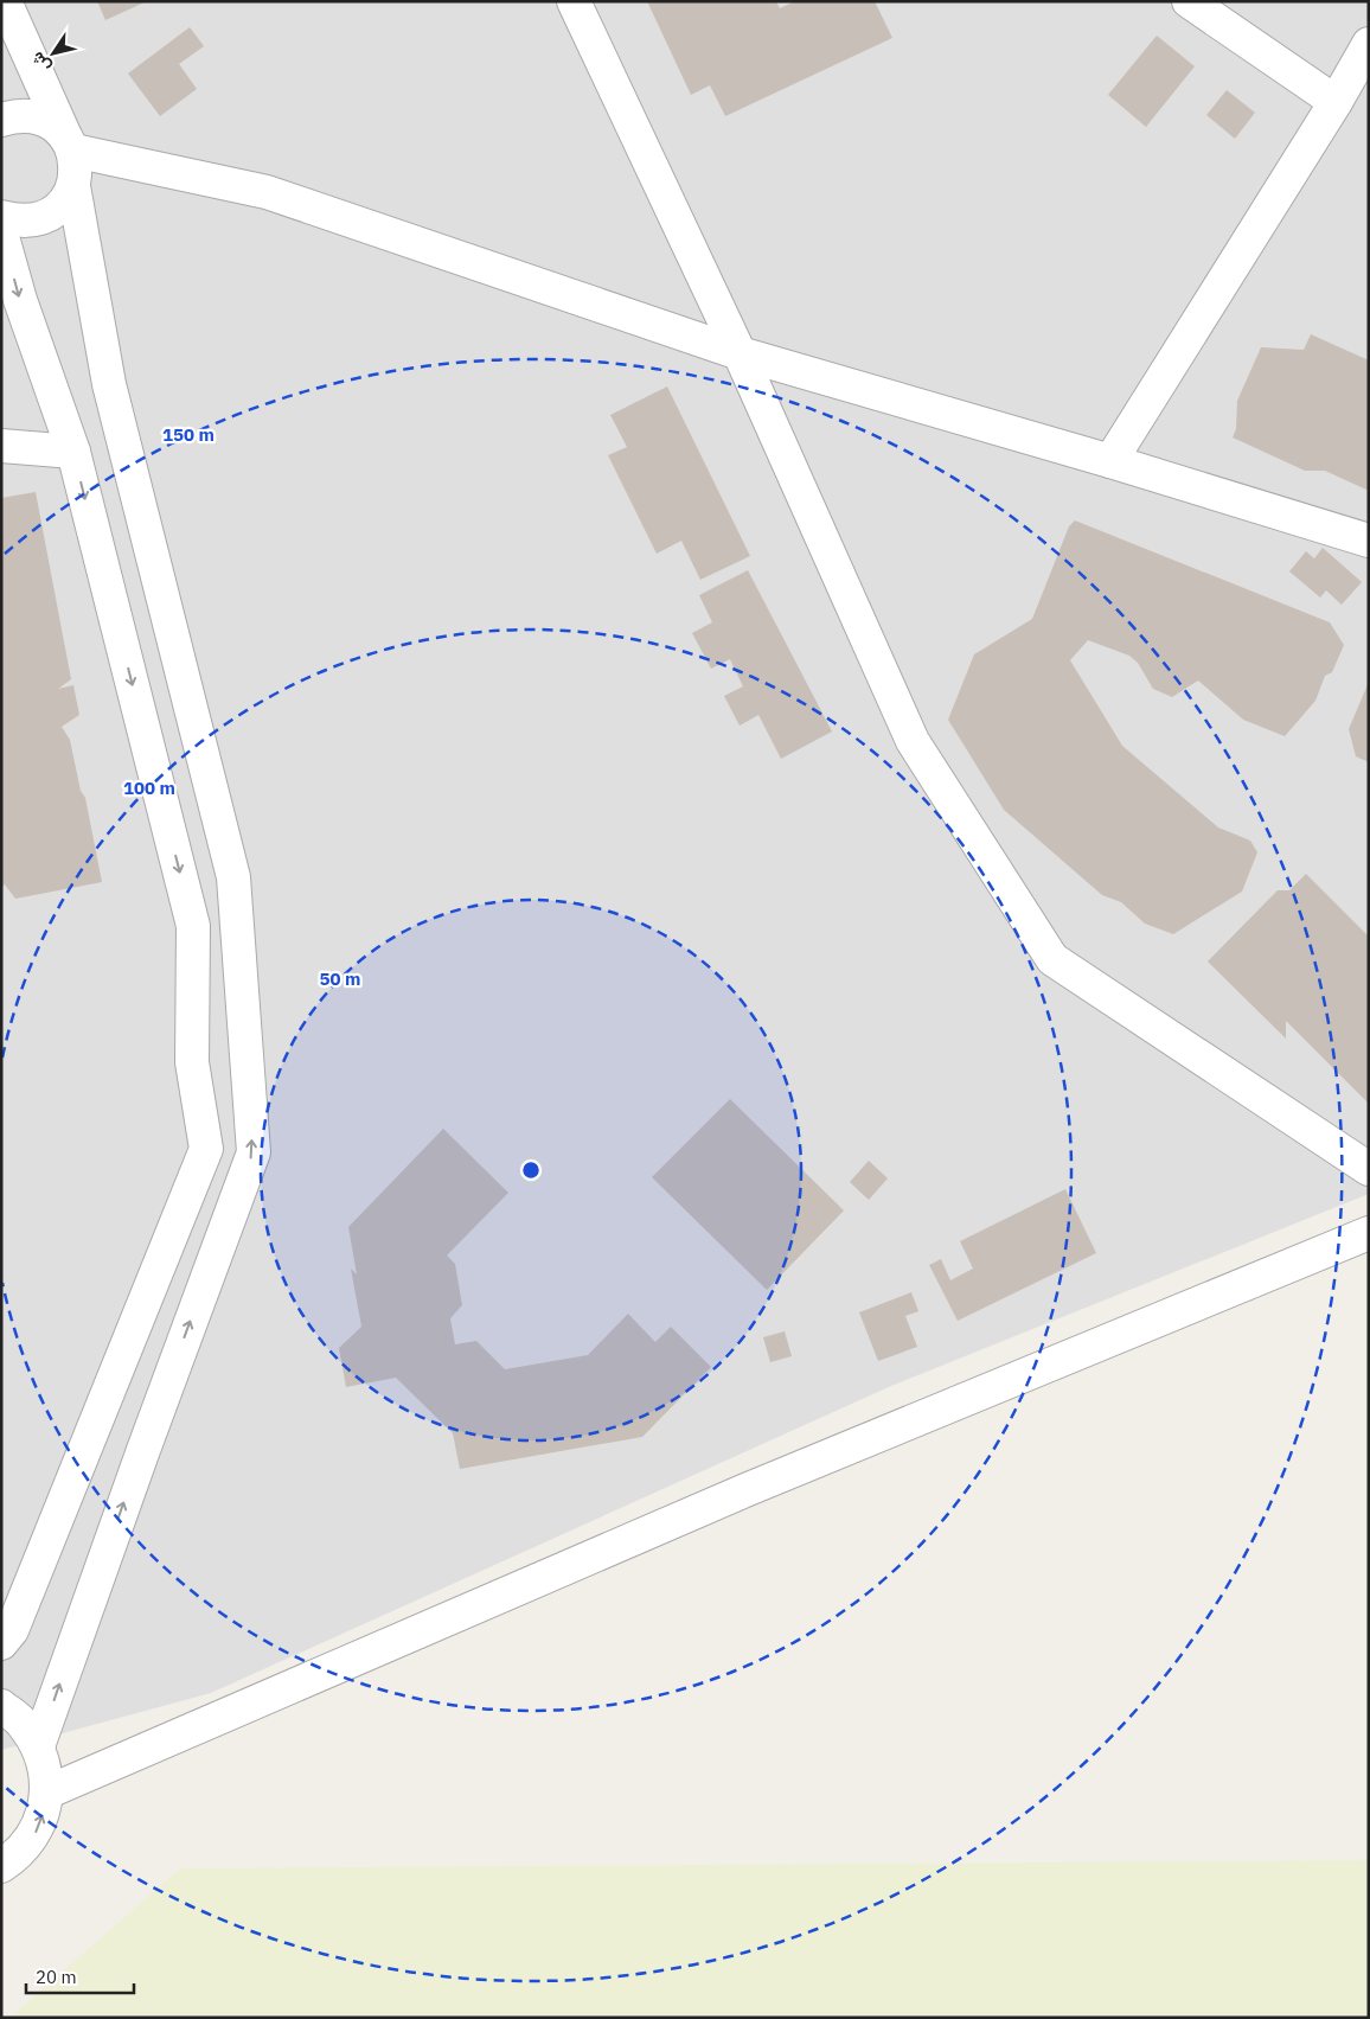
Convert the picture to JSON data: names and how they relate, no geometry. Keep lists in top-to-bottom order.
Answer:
{
  "scale_bar": "20 m",
  "north": "bottom left",
  "rings": ["150 m", "100 m", "50 m"]
}
